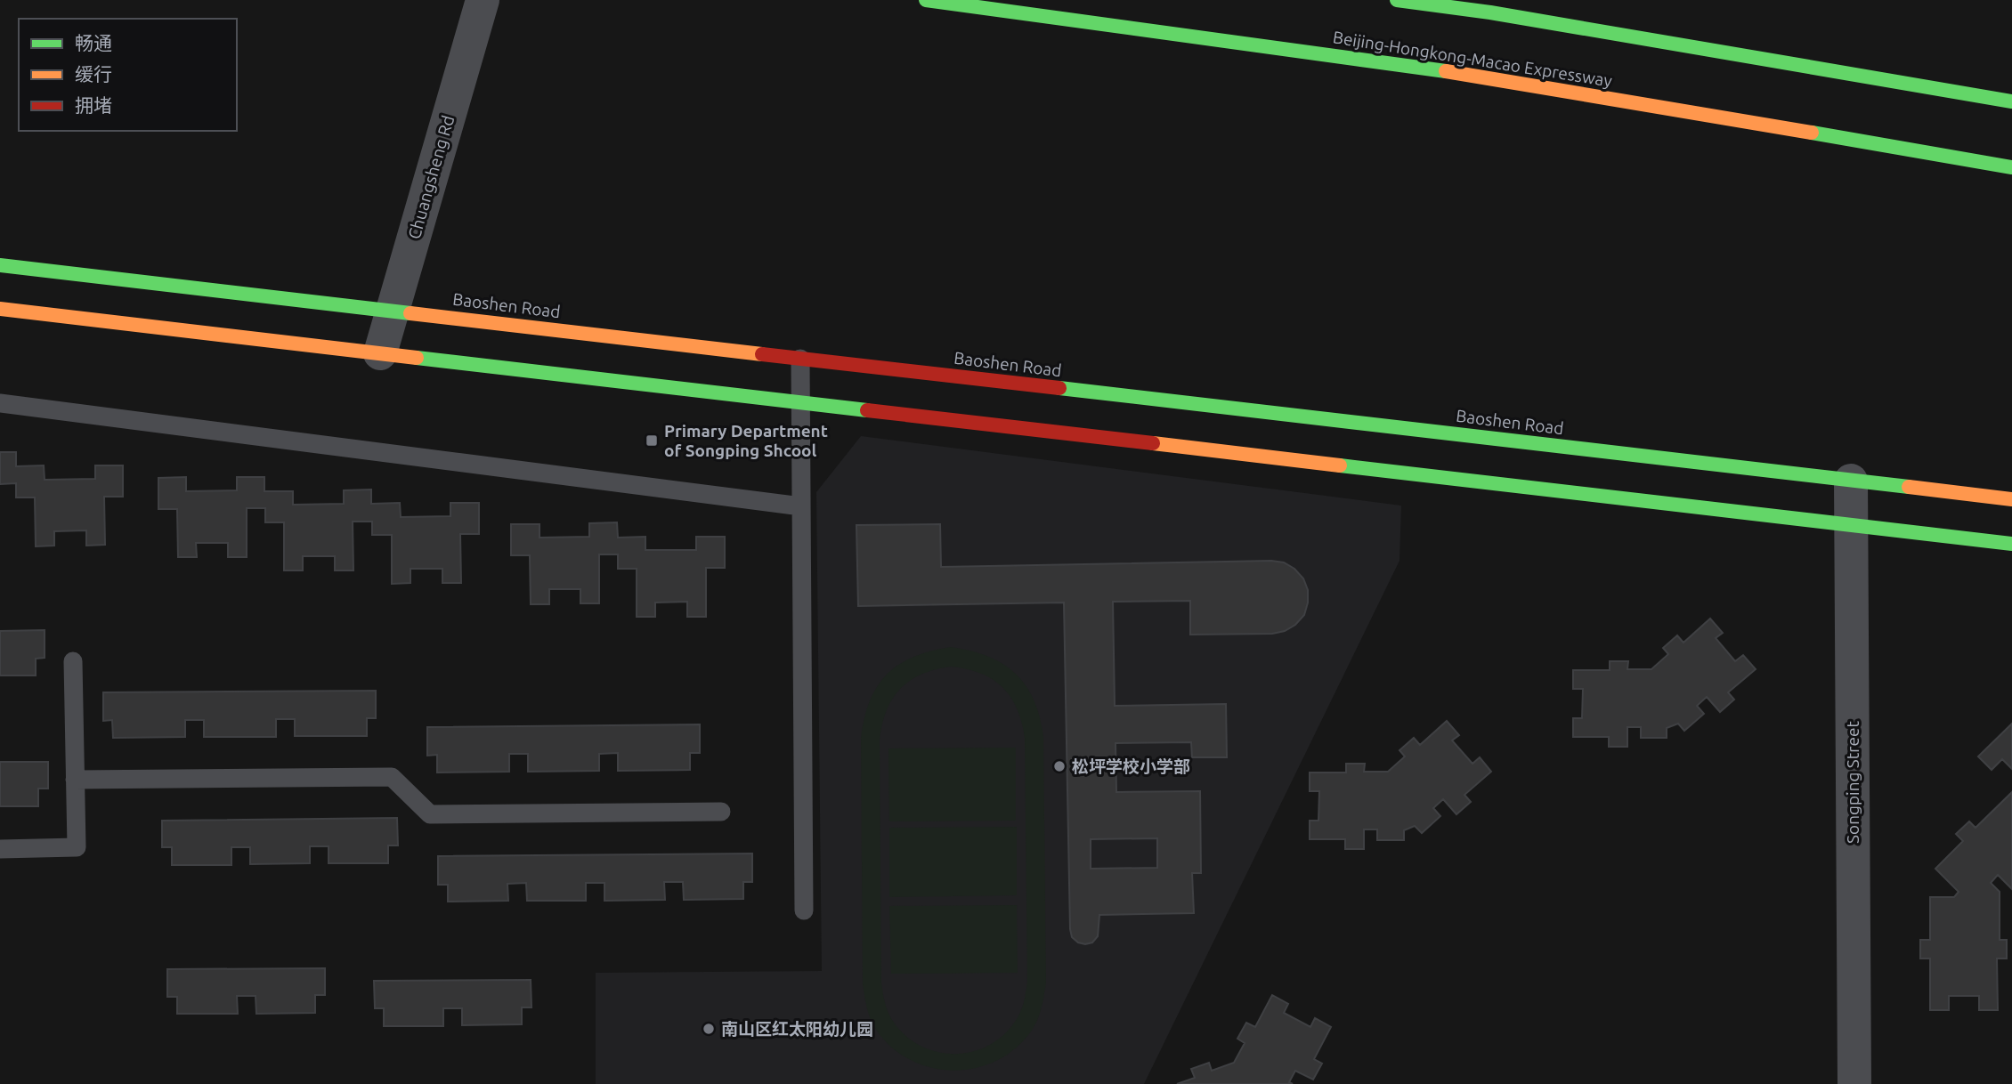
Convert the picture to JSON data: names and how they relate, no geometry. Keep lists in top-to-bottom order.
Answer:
{
  "streets": {
    "main road": ["Beijing-Hongkong-Macao Expressway", "Baoshen Road"],
    "street": ["Chuangsheng Rd", "Songping Street"]
  },
  "crossings": [
    ["Chuangsheng Rd", "Baoshen Road"],
    ["Baoshen Road", "Songping Street"]
  ],
  "places": {
    "transit": ["Primary Department of Songping Shcool"],
    "other": ["松坪学校小学部", "南山区红太阳幼儿园"]
  },
  "legend": ["畅通", "缓行", "拥堵"]
}
